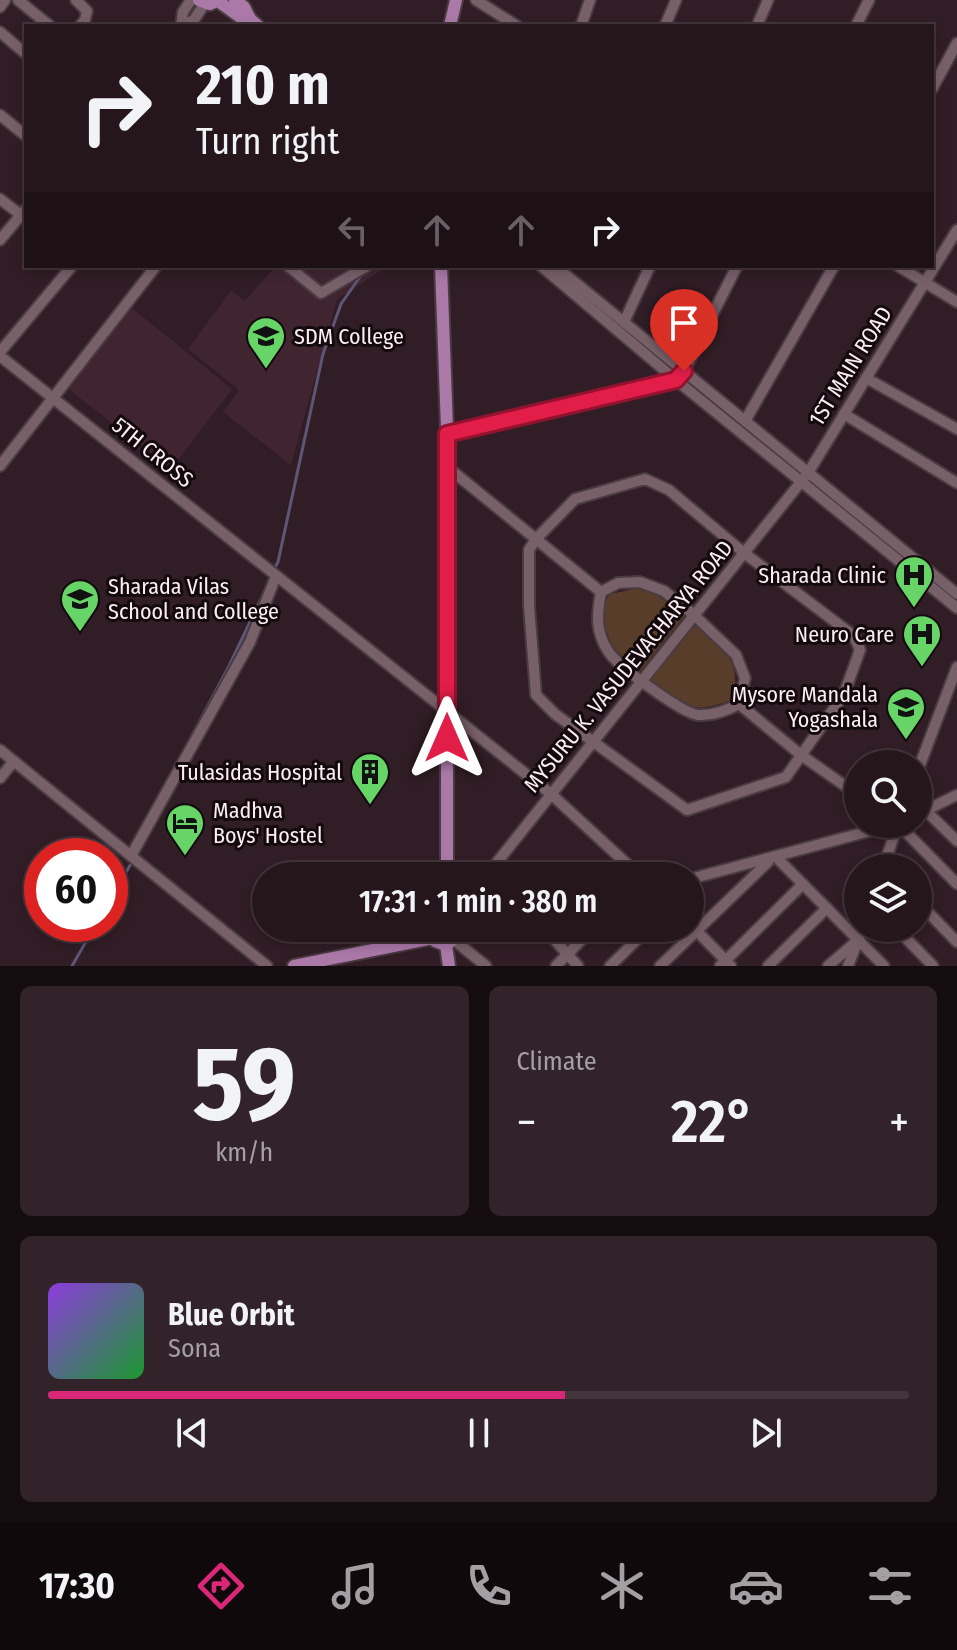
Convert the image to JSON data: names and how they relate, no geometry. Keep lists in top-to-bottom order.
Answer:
{
  "streets": {
    "street": ["1ST MAIN ROAD", "5TH CROSS", "MYSURU K. VASUDEVACHARYA ROAD"]
  },
  "crossings": [
    ["1ST MAIN ROAD", "MYSURU K. VASUDEVACHARYA ROAD"],
    ["5TH CROSS", "MYSURU K. VASUDEVACHARYA ROAD"]
  ],
  "places": {
    "school or university": ["SDM College", "Sharada Vilas School and College", "Mysore Mandala Yogashala"],
    "hospital": ["Sharada Clinic", "Neuro Care"],
    "building": ["Tulasidas Hospital"],
    "hotel": ["Madhva Boys' Hostel"]
  },
  "page": {
    "turn": ["210 m", "Turn right"],
    "limit": "60",
    "trip": "17:31 · 1 min · 380 m",
    "tile": [
      ["59", "km/h"],
      "Climate"
    ],
    "heat": ["−", "22°", "+"],
    "song": ["Blue Orbit", "Sona"],
    "tabs": "17:30"
  }
}
